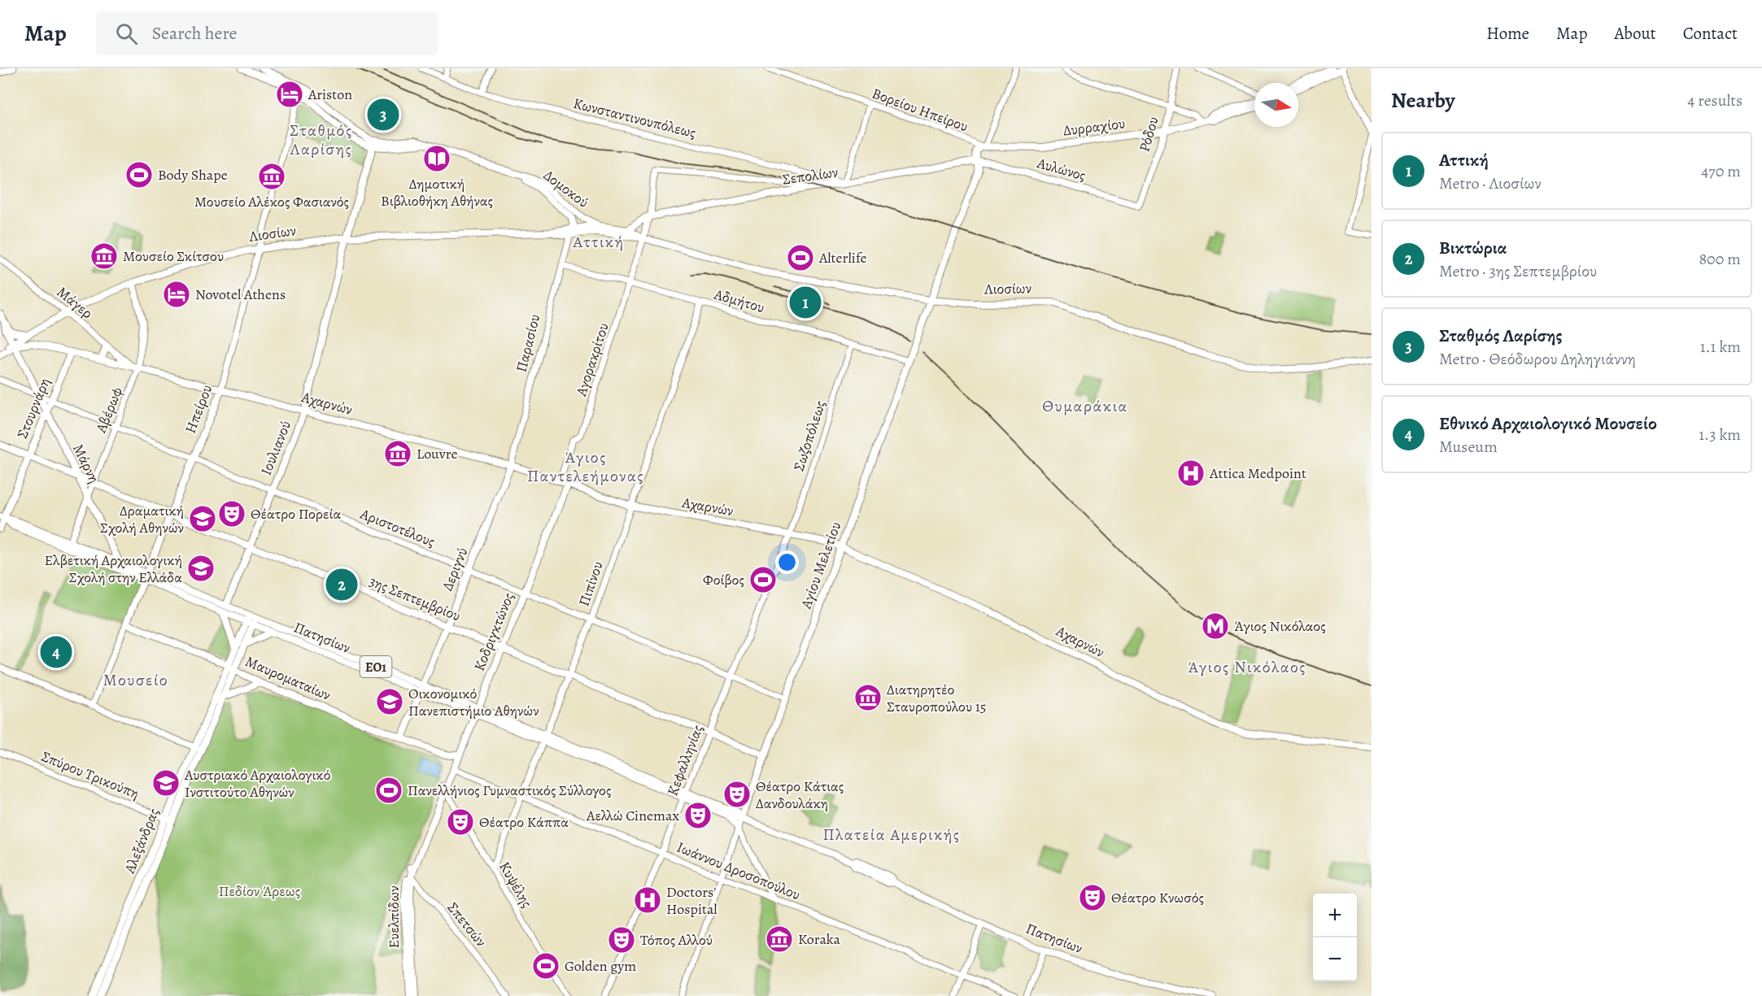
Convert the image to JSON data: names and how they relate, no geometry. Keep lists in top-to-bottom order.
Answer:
{
  "streets": {
    "main road": [
      "Δυρραχίου",
      "Ρόδου",
      "Αυλώνος",
      "Σεπολίων",
      "Δομοκού",
      "Λιοσίων",
      "Μάγερ",
      "Αχαρνών",
      "Στουρνάρη",
      "Ηπείρου",
      "Ιουλιανού",
      "Μάρνη",
      "Αγίου Μελετίου",
      "Δεριγνύ",
      "3ης Σεπτεμβρίου",
      "Κοδριγκτώνος",
      "Πατησίων",
      "ΕΟ1",
      "Μαυροματαίων",
      "Αλεξάνδρας",
      "Ευελπίδων"
    ],
    "street": [
      "Βορείου Ηπείρου",
      "Κωνσταντινουπόλεως",
      "Αδμήτου",
      "Παρασίου",
      "Αγορακρίτου",
      "Αβέρωφ",
      "Σωζοπόλεως",
      "Αριστοτέλους",
      "Πιπίνου",
      "Κεφαλληνίας",
      "Σπύρου Τρικούπη",
      "Ιωάννου Δροσοπούλου",
      "Κυψέλης",
      "Σπετσών"
    ]
  },
  "crossings": [
    ["Βορείου Ηπείρου", "Δυρραχίου"],
    ["Βορείου Ηπείρου", "Αγίου Μελετίου"],
    ["Κωνσταντινουπόλεως", "Σεπολίων"],
    ["Δυρραχίου", "Ρόδου"],
    ["Δυρραχίου", "Αγίου Μελετίου"],
    ["Ρόδου", "Αυλώνος"],
    ["Αυλώνος", "Σεπολίων"],
    ["Αυλώνος", "Αγίου Μελετίου"],
    ["Σεπολίων", "Αγίου Μελετίου"],
    ["Δομοκού", "Λιοσίων"],
    ["Δομοκού", "Παρασίου"],
    ["Δομοκού", "Ιουλιανού"],
    ["Λιοσίων", "Μάγερ"],
    ["Λιοσίων", "Παρασίου"],
    ["Λιοσίων", "Αγορακρίτου"],
    ["Λιοσίων", "Αχαρνών"],
    ["Λιοσίων", "Ηπείρου"],
    ["Λιοσίων", "Ιουλιανού"],
    ["Λιοσίων", "Μάρνη"],
    ["Λιοσίων", "Αγίου Μελετίου"],
    ["Αδμήτου", "Παρασίου"],
    ["Αδμήτου", "Αγορακρίτου"],
    ["Αδμήτου", "Σωζοπόλεως"],
    ["Αδμήτου", "Αγίου Μελετίου"],
    ["Αδμήτου", "Πιπίνου"],
    ["Μάγερ", "Αχαρνών"],
    ["Μάγερ", "Αβέρωφ"],
    ["Παρασίου", "Αχαρνών"],
    ["Παρασίου", "Δεριγνύ"],
    ["Αγορακρίτου", "Αχαρνών"],
    ["Αγορακρίτου", "Κοδριγκτώνος"],
    ["Αχαρνών", "Στουρνάρη"],
    ["Αχαρνών", "Ηπείρου"],
    ["Αχαρνών", "Αβέρωφ"],
    ["Αχαρνών", "Σωζοπόλεως"],
    ["Αχαρνών", "Ιουλιανού"],
    ["Αχαρνών", "Μάρνη"],
    ["Αχαρνών", "Αγίου Μελετίου"],
    ["Αχαρνών", "Δεριγνύ"],
    ["Αχαρνών", "Πιπίνου"],
    ["Αχαρνών", "Κοδριγκτώνος"],
    ["Αχαρνών", "Κεφαλληνίας"],
    ["Στουρνάρη", "Μάρνη"],
    ["Στουρνάρη", "Αριστοτέλους"],
    ["Στουρνάρη", "3ης Σεπτεμβρίου"],
    ["Στουρνάρη", "Πατησίων"],
    ["Ηπείρου", "Αριστοτέλους"],
    ["Ηπείρου", "3ης Σεπτεμβρίου"],
    ["Ηπείρου", "Πατησίων"],
    ["Ηπείρου", "Μαυροματαίων"],
    ["Αβέρωφ", "Μάρνη"],
    ["Αβέρωφ", "Αριστοτέλους"],
    ["Αβέρωφ", "3ης Σεπτεμβρίου"],
    ["Αβέρωφ", "Πατησίων"],
    ["Σωζοπόλεως", "Κεφαλληνίας"],
    ["Ιουλιανού", "Αριστοτέλους"],
    ["Ιουλιανού", "3ης Σεπτεμβρίου"],
    ["Ιουλιανού", "Πατησίων"],
    ["Μάρνη", "Αριστοτέλους"],
    ["Μάρνη", "3ης Σεπτεμβρίου"],
    ["Μάρνη", "Πατησίων"],
    ["Αριστοτέλους", "Αγίου Μελετίου"],
    ["Αριστοτέλους", "Δεριγνύ"],
    ["Αριστοτέλους", "Πιπίνου"],
    ["Αριστοτέλους", "Κοδριγκτώνος"],
    ["Αριστοτέλους", "Κεφαλληνίας"],
    ["Αγίου Μελετίου", "3ης Σεπτεμβρίου"],
    ["Αγίου Μελετίου", "Πατησίων"],
    ["Αγίου Μελετίου", "Ιωάννου Δροσοπούλου"],
    ["Δεριγνύ", "3ης Σεπτεμβρίου"],
    ["Δεριγνύ", "Πατησίων"],
    ["Δεριγνύ", "Μαυροματαίων"],
    ["Πιπίνου", "3ης Σεπτεμβρίου"],
    ["Πιπίνου", "Πατησίων"],
    ["Πιπίνου", "Ιωάννου Δροσοπούλου"],
    ["Πιπίνου", "Κυψέλης"],
    ["3ης Σεπτεμβρίου", "Κοδριγκτώνος"],
    ["3ης Σεπτεμβρίου", "Κεφαλληνίας"],
    ["Κοδριγκτώνος", "Πατησίων"],
    ["Κοδριγκτώνος", "Μαυροματαίων"],
    ["Κοδριγκτώνος", "Ιωάννου Δροσοπούλου"],
    ["Κοδριγκτώνος", "Κυψέλης"],
    ["Κοδριγκτώνος", "Ευελπίδων"],
    ["Πατησίων", "Κεφαλληνίας"],
    ["Πατησίων", "Αλεξάνδρας"],
    ["Μαυροματαίων", "Αλεξάνδρας"],
    ["Κεφαλληνίας", "Ιωάννου Δροσοπούλου"],
    ["Σπύρου Τρικούπη", "Αλεξάνδρας"],
    ["Κυψέλης", "Ευελπίδων"],
    ["Ευελπίδων", "Σπετσών"]
  ],
  "districts": [
    "Σταθμός Λαρίσης",
    "Αττική",
    "Θυμαράκια",
    "Άγιος Παντελεήμονας",
    "Άγιος Νικόλαος",
    "Μουσείο",
    "Πλατεία Αμερικής"
  ],
  "parks": ["Πεδίον Άρεως"],
  "places": {
    "hotel": ["Ariston", "Novotel Athens"],
    "library": ["Δημοτική Βιβλιοθήκη Αθήνας"],
    "sports": [
      "Body Shape",
      "Alterlife",
      "Φοίβος",
      "Πανελλήνιος Γυμναστικός Σύλλογος",
      "Golden gym"
    ],
    "museum": [
      "Μουσείο Αλέκος Φασιανός",
      "Μουσείο Σκίτσου",
      "Louvre",
      "Διατηρητέο Σταυροπούλου 15",
      "Koraka"
    ],
    "hospital": ["Attica Medpoint", "Doctors' Hospital"],
    "theatre": [
      "Θέατρο Πορεία",
      "Θέατρο Κάτιας Δανδουλάκη",
      "Αελλώ Cinemax",
      "Θέατρο Κάππα",
      "Θέατρο Κνωσός",
      "Τόπος Αλλού"
    ],
    "school or university": [
      "Δραματική Σχολή Αθηνών",
      "Ελβετική Αρχαιολογική Σχολή στην Ελλάδα",
      "Οικονομικό Πανεπιστήμιο Αθηνών",
      "Αυστριακό Αρχαιολογικό Ινστιτούτο Αθηνών"
    ],
    "metro station": ["Άγιος Νικόλαος"]
  },
  "north": "right",
  "page": {
    "header": "Map",
    "search": "Search here",
    "nav": [
      "Home",
      "Map",
      "About",
      "Contact"
    ],
    "heading": ["Nearby", "4 results"],
    "pins": [
      "3",
      "1",
      "2",
      "4"
    ],
    "list": [
      {
        "mark": "1",
        "name": "Αττική",
        "note": "Metro · Λιοσίων",
        "value": "470 m"
      },
      {
        "mark": "2",
        "name": "Βικτώρια",
        "note": "Metro · 3ης Σεπτεμβρίου",
        "value": "800 m"
      },
      {
        "mark": "3",
        "name": "Σταθμός Λαρίσης",
        "note": "Metro · Θεόδωρου Δηληγιάννη",
        "value": "1.1 km"
      },
      {
        "mark": "4",
        "name": "Εθνικό Αρχαιολογικό Μουσείο",
        "note": "Museum",
        "value": "1.3 km"
      }
    ],
    "map_buttons": ["+", "−"]
  }
}
